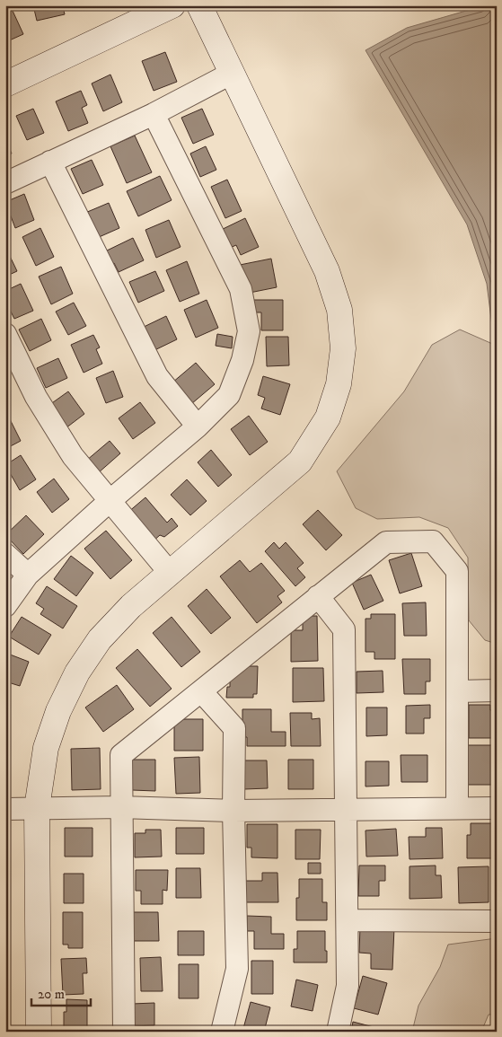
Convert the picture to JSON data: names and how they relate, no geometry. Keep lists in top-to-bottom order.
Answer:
{
  "scale_bar": "20 m"
}
